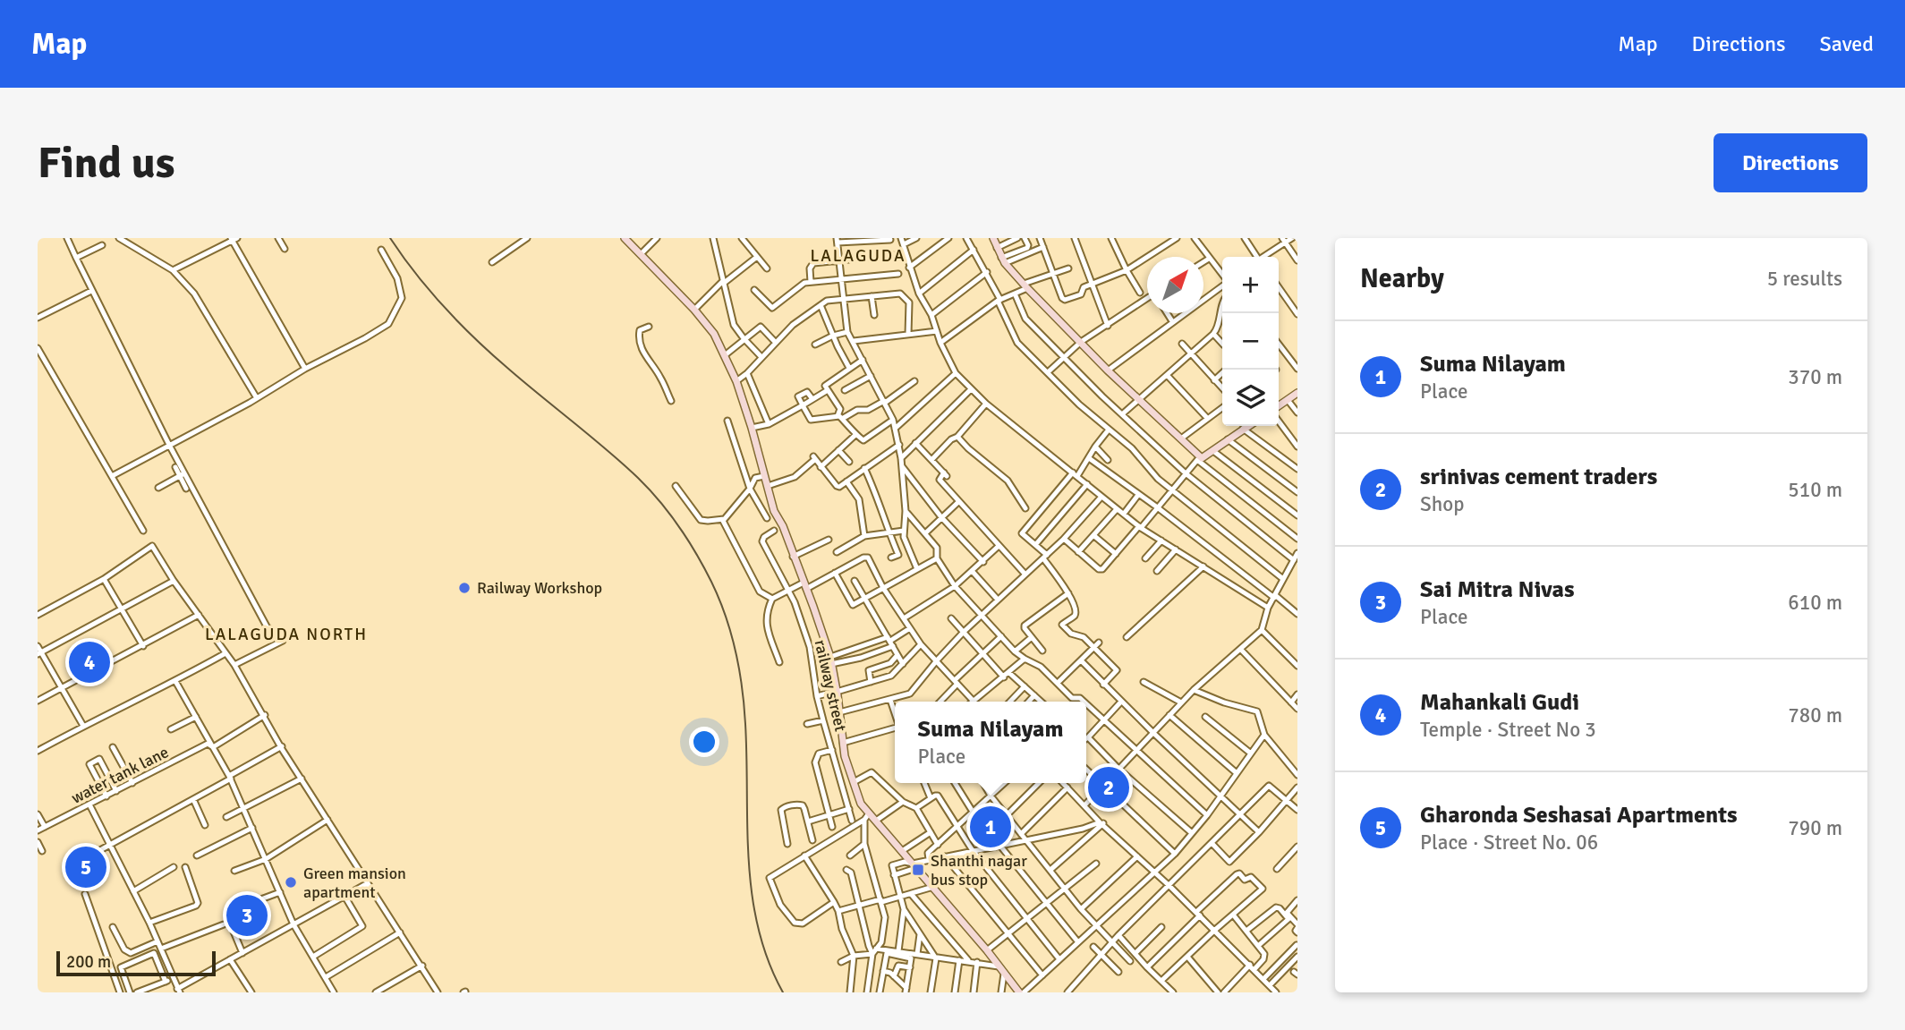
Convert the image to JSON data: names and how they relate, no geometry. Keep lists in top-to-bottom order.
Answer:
{
  "streets": {
    "street": ["railway street", "water tank lane"]
  },
  "districts": ["LALAGUDA", "LALAGUDA NORTH"],
  "places": {
    "other": ["Railway Workshop", "Green mansion apartment"],
    "transit": ["Shanthi nagar bus stop"]
  },
  "scale_bar": "200 m",
  "north": "top right",
  "page": {
    "header": "Map",
    "nav": ["Map", "Directions", "Saved"],
    "buttons": "Directions",
    "title": "Find us",
    "heading": ["Nearby", "5 results"],
    "map_buttons": ["+", "−"],
    "list": [
      {
        "mark": "1",
        "name": "Suma Nilayam",
        "note": "Place",
        "value": "370 m"
      },
      {
        "mark": "2",
        "name": "srinivas cement traders",
        "note": "Shop",
        "value": "510 m"
      },
      {
        "mark": "3",
        "name": "Sai Mitra Nivas",
        "note": "Place",
        "value": "610 m"
      },
      {
        "mark": "4",
        "name": "Mahankali Gudi",
        "note": "Temple · Street No 3",
        "value": "780 m"
      },
      {
        "mark": "5",
        "name": "Gharonda Seshasai Apartments",
        "note": "Place · Street No. 06",
        "value": "790 m"
      }
    ],
    "pins": [
      "4",
      "2",
      "1",
      "5",
      "3"
    ],
    "popup": ["Suma Nilayam", "Place"],
    "scale": "200 m"
  }
}
